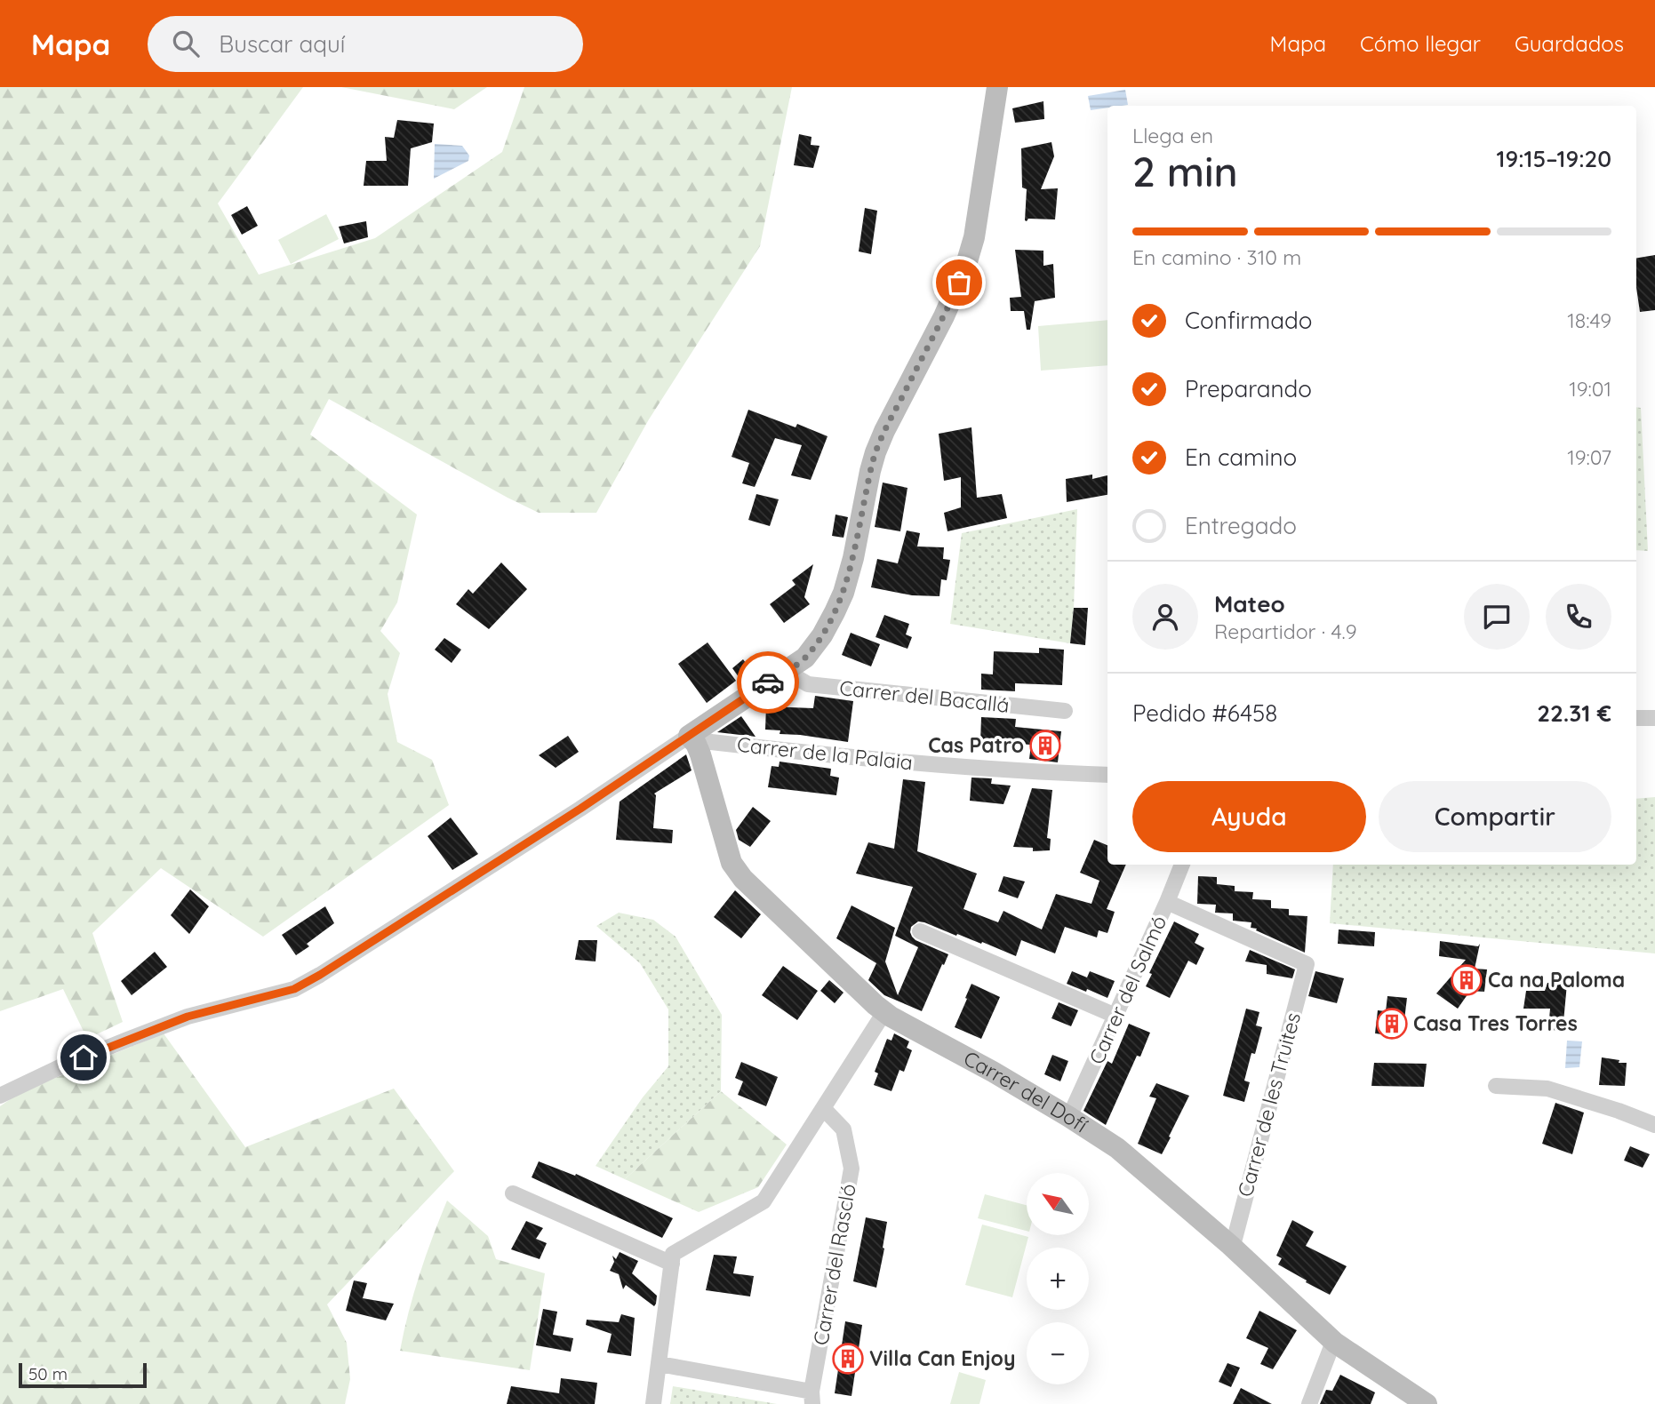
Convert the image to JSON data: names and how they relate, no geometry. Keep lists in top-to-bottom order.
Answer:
{
  "streets": {
    "street": [
      "Carrer del Bacallá",
      "Carrer de la Palaia",
      "Carrer del Salmó",
      "Carrer del Dofí",
      "Carrer de les Truites",
      "Carrer del Rascló"
    ]
  },
  "crossings": [
    ["Carrer de la Palaia", "Carrer del Dofí"],
    ["Carrer del Salmó", "Carrer del Dofí"],
    ["Carrer del Salmó", "Carrer de les Truites"],
    ["Carrer del Dofí", "Carrer de les Truites"]
  ],
  "places": {
    "building": [
      "Cas Patro",
      "Ca na Paloma",
      "Casa Tres Torres",
      "Villa Can Enjoy"
    ]
  },
  "scale_bar": "50 m",
  "north": "top left",
  "page": {
    "header": "Mapa",
    "search": "Buscar aquí",
    "nav": ["Mapa", "Cómo llegar", "Guardados"],
    "heading": ["2 min", "Llega en", "19:15–19:20"],
    "panel": [
      "Mateo",
      "Repartidor · 4.9",
      "Pedido #6458",
      "22.31 €"
    ],
    "bar": "En camino · 310 m",
    "list": [
      ["Confirmado", "18:49"],
      ["Preparando", "19:01"],
      ["En camino", "19:07"],
      "Entregado"
    ],
    "buttons": ["Ayuda", "Compartir"],
    "map_buttons": ["+", "−"],
    "scale": "50 m"
  }
}
